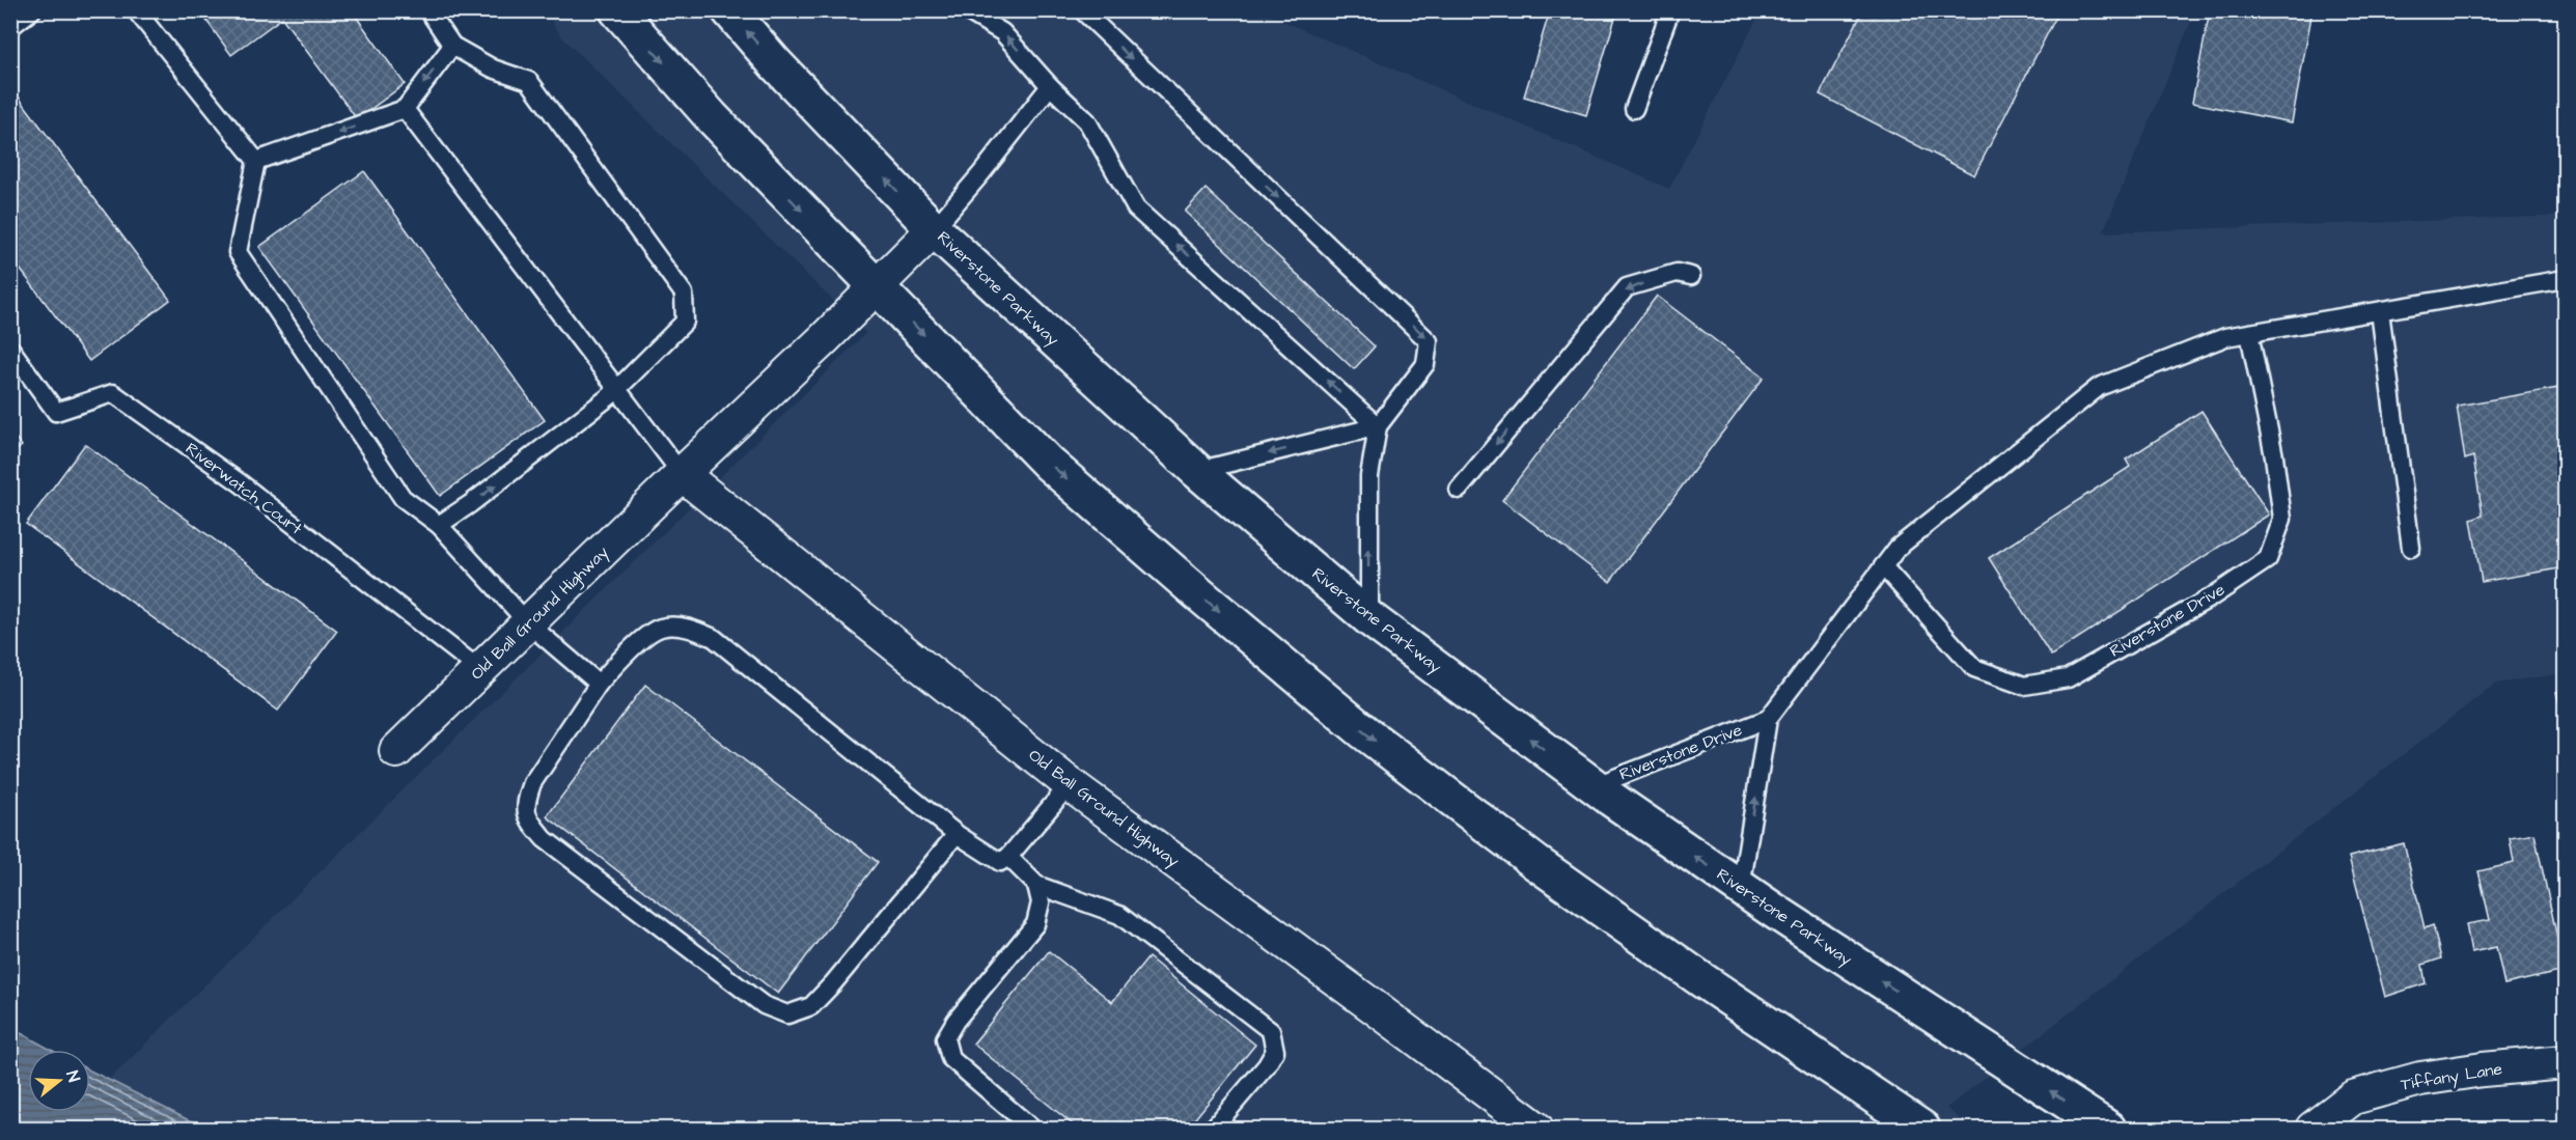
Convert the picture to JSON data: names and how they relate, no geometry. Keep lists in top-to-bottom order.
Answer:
{
  "streets": {
    "main road": ["Riverstone Parkway"],
    "street": ["Old Ball Ground Highway", "Tiffany Lane"],
    "lane": ["Riverwatch Court", "Riverstone Drive"]
  },
  "crossings": [
    ["Riverstone Parkway", "Old Ball Ground Highway"],
    ["Riverstone Parkway", "Riverstone Drive"],
    ["Riverwatch Court", "Old Ball Ground Highway"]
  ],
  "north": "right"
}
